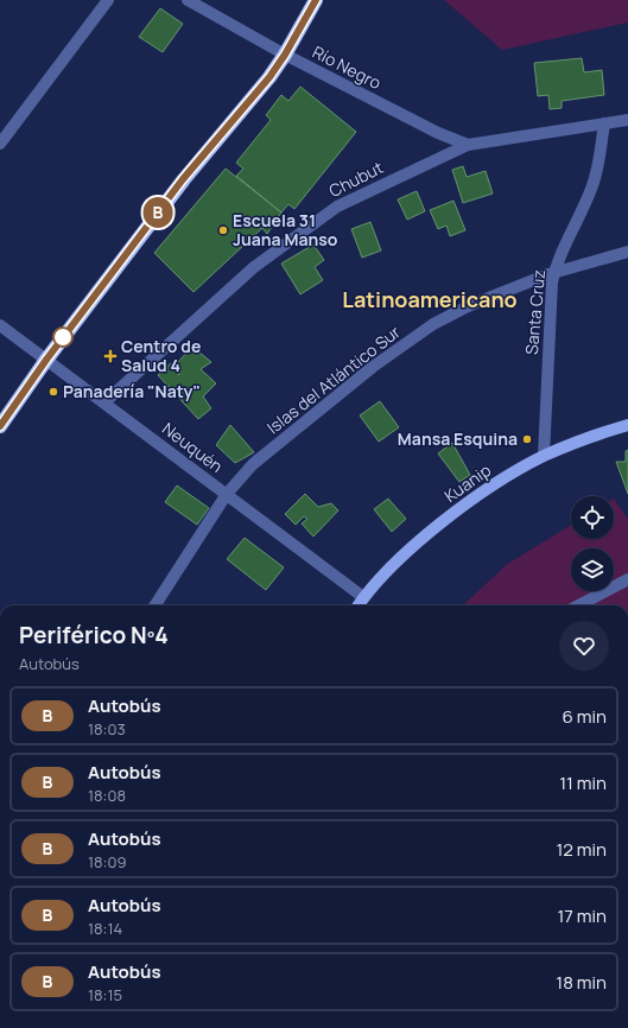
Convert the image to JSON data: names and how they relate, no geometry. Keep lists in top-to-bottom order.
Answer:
{
  "streets": {
    "main road": ["Kuanip"],
    "street": [
      "Río Negro",
      "Chubut",
      "Santa Cruz",
      "Islas del Atlántico Sur",
      "Neuquén"
    ]
  },
  "crossings": [
    ["Río Negro", "Chubut"],
    ["Chubut", "Santa Cruz"],
    ["Chubut", "Neuquén"],
    ["Santa Cruz", "Islas del Atlántico Sur"],
    ["Santa Cruz", "Kuanip"],
    ["Islas del Atlántico Sur", "Neuquén"],
    ["Neuquén", "Kuanip"]
  ],
  "districts": ["Latinoamericano"],
  "places": {
    "other": ["Escuela 31 Juana Manso", "Panadería \"Naty\"", "Mansa Esquina"],
    "health": ["Centro de Salud 4"]
  },
  "lines": ["bus line B"],
  "page": {
    "on_map": "B",
    "heading": ["Periférico Nº4", "Autobús"],
    "list": [
      {
        "mark": "B",
        "name": "Autobús",
        "note": "18:03",
        "value": "6 min"
      },
      {
        "mark": "B",
        "name": "Autobús",
        "note": "18:08",
        "value": "11 min"
      },
      {
        "mark": "B",
        "name": "Autobús",
        "note": "18:09",
        "value": "12 min"
      },
      {
        "mark": "B",
        "name": "Autobús",
        "note": "18:14",
        "value": "17 min"
      },
      {
        "mark": "B",
        "name": "Autobús",
        "note": "18:15",
        "value": "18 min"
      }
    ]
  }
}
